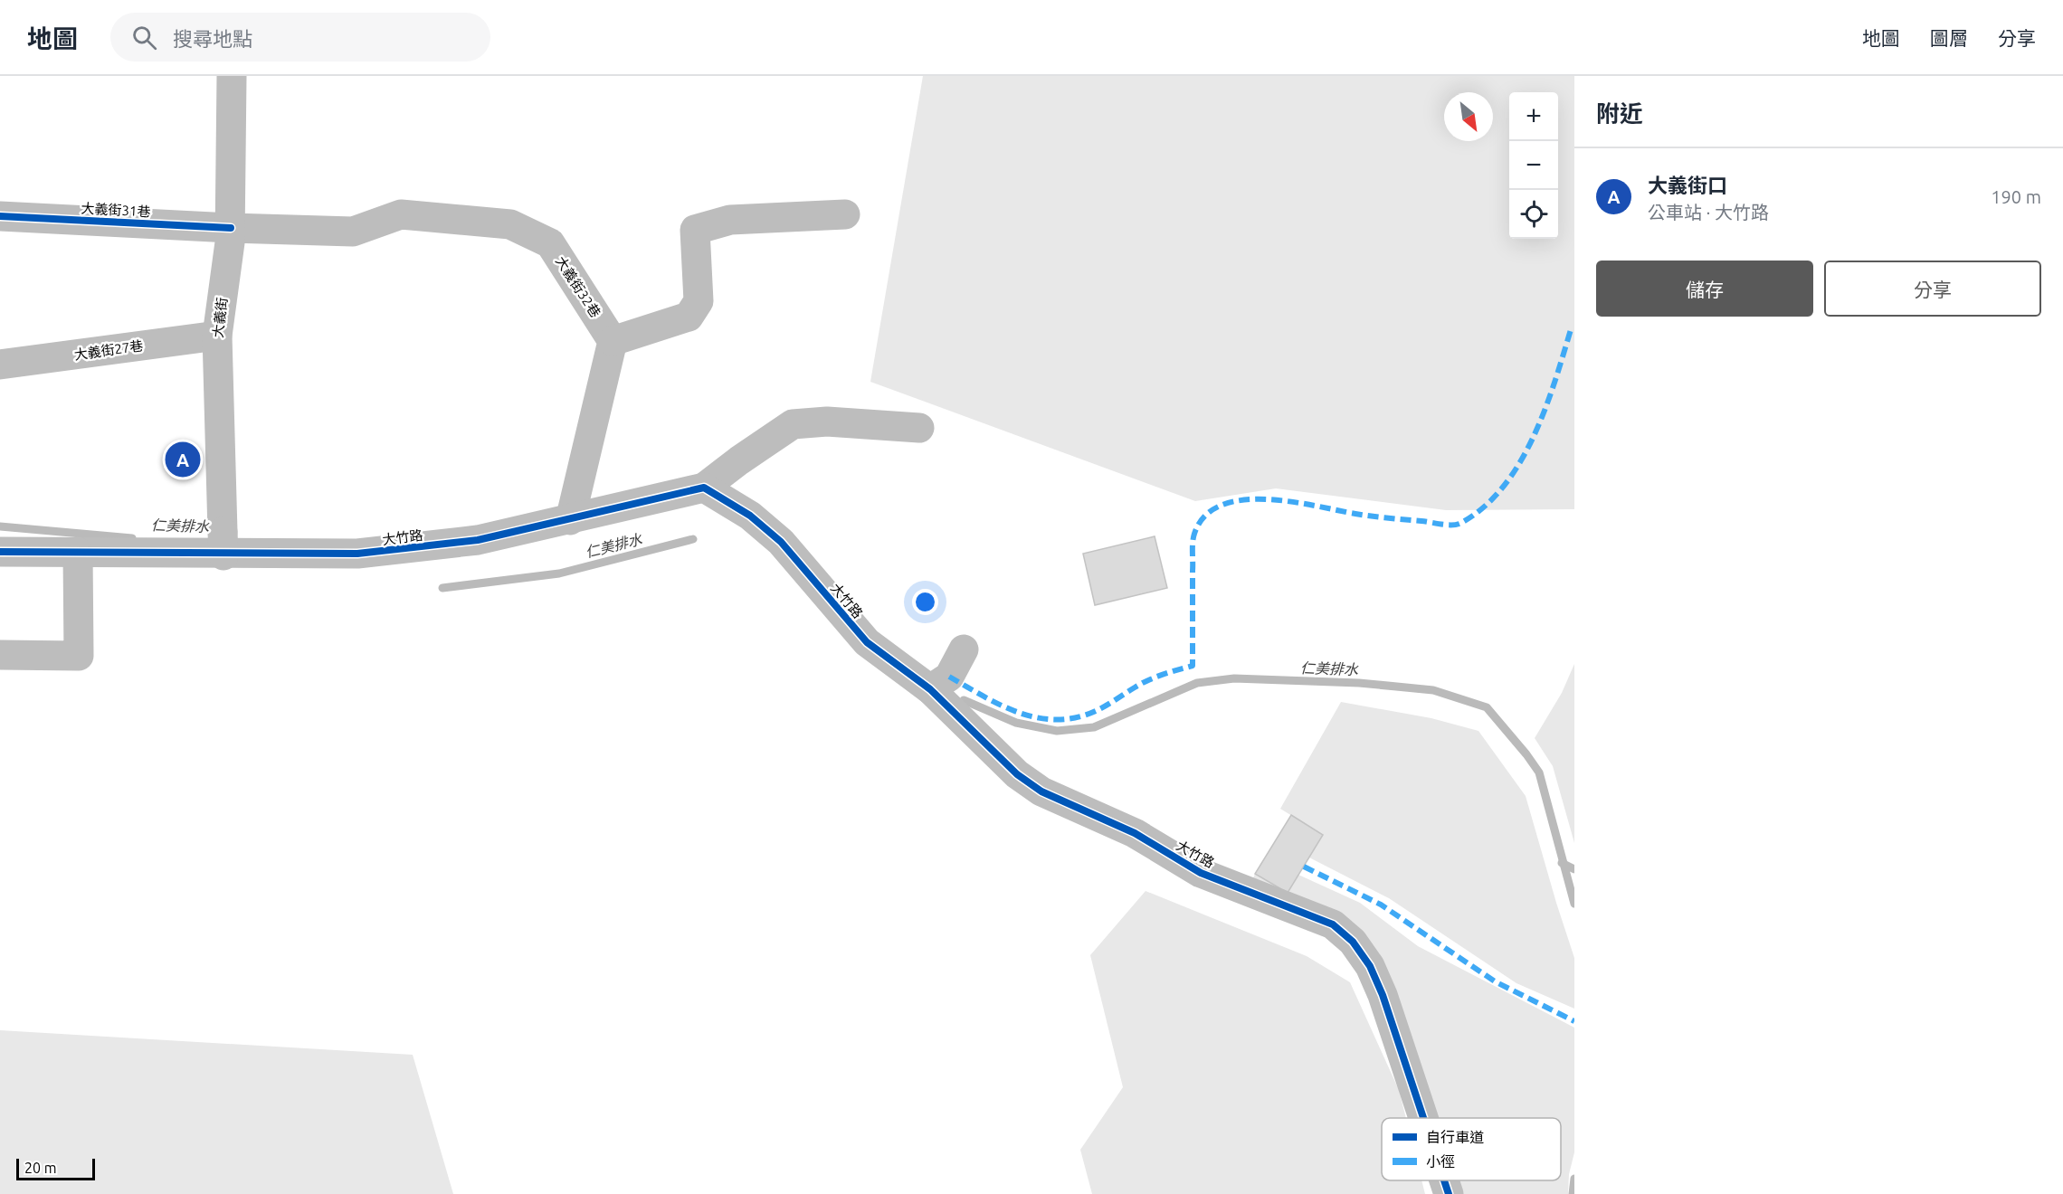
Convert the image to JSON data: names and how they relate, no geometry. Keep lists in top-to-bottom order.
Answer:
{
  "streets": {
    "street": [
      "大義街31巷",
      "大義街32巷",
      "大義街",
      "大義街27巷",
      "大竹路"
    ]
  },
  "crossings": [
    ["大義街31巷", "大義街32巷"],
    ["大義街31巷", "大義街"],
    ["大義街32巷", "大義街"],
    ["大義街", "大義街27巷"],
    ["大義街", "大竹路"]
  ],
  "water": ["仁美排水"],
  "legend": ["自行車道", "小徑"],
  "scale_bar": "20 m",
  "north": "bottom right",
  "page": {
    "header": "地圖",
    "search": "搜尋地點",
    "nav": ["地圖", "圖層", "分享"],
    "heading": "附近",
    "map_buttons": ["+", "−"],
    "list": [
      {
        "mark": "A",
        "name": "大義街口",
        "note": "公車站 · 大竹路",
        "value": "190 m"
      }
    ],
    "buttons": ["儲存", "分享"],
    "pins": "A",
    "scale": "20 m"
  }
}
